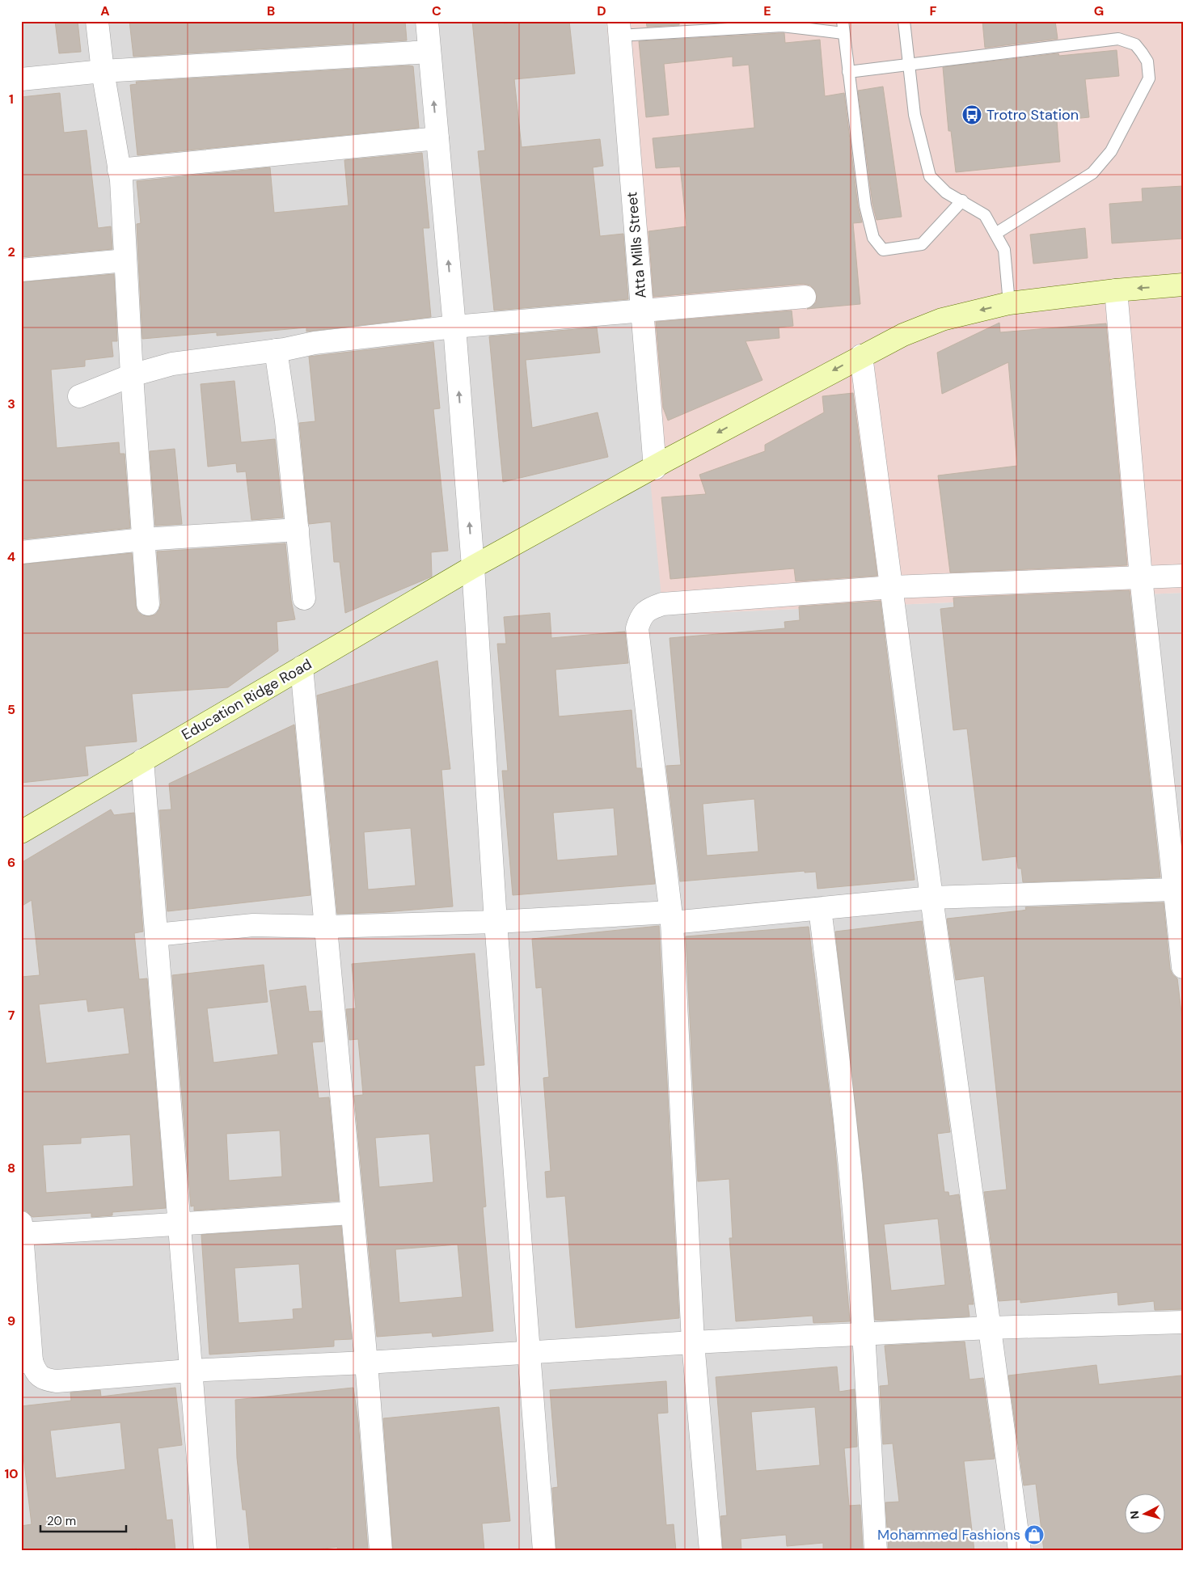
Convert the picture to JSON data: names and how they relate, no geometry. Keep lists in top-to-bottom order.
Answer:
{
  "streets": {
    "street": ["Atta Mills Street", "Education Ridge Road"]
  },
  "crossings": [
    ["Atta Mills Street", "Education Ridge Road"]
  ],
  "places": {
    "bus stop": ["Trotro Station"],
    "shop": ["Mohammed Fashions"]
  },
  "scale_bar": "20 m",
  "north": "left",
  "grid": {
    "columns": [
      "A",
      "B",
      "C",
      "D",
      "E",
      "F",
      "G"
    ],
    "rows": [
      "1",
      "2",
      "3",
      "4",
      "5",
      "6",
      "7",
      "8",
      "9",
      "10"
    ]
  }
}
